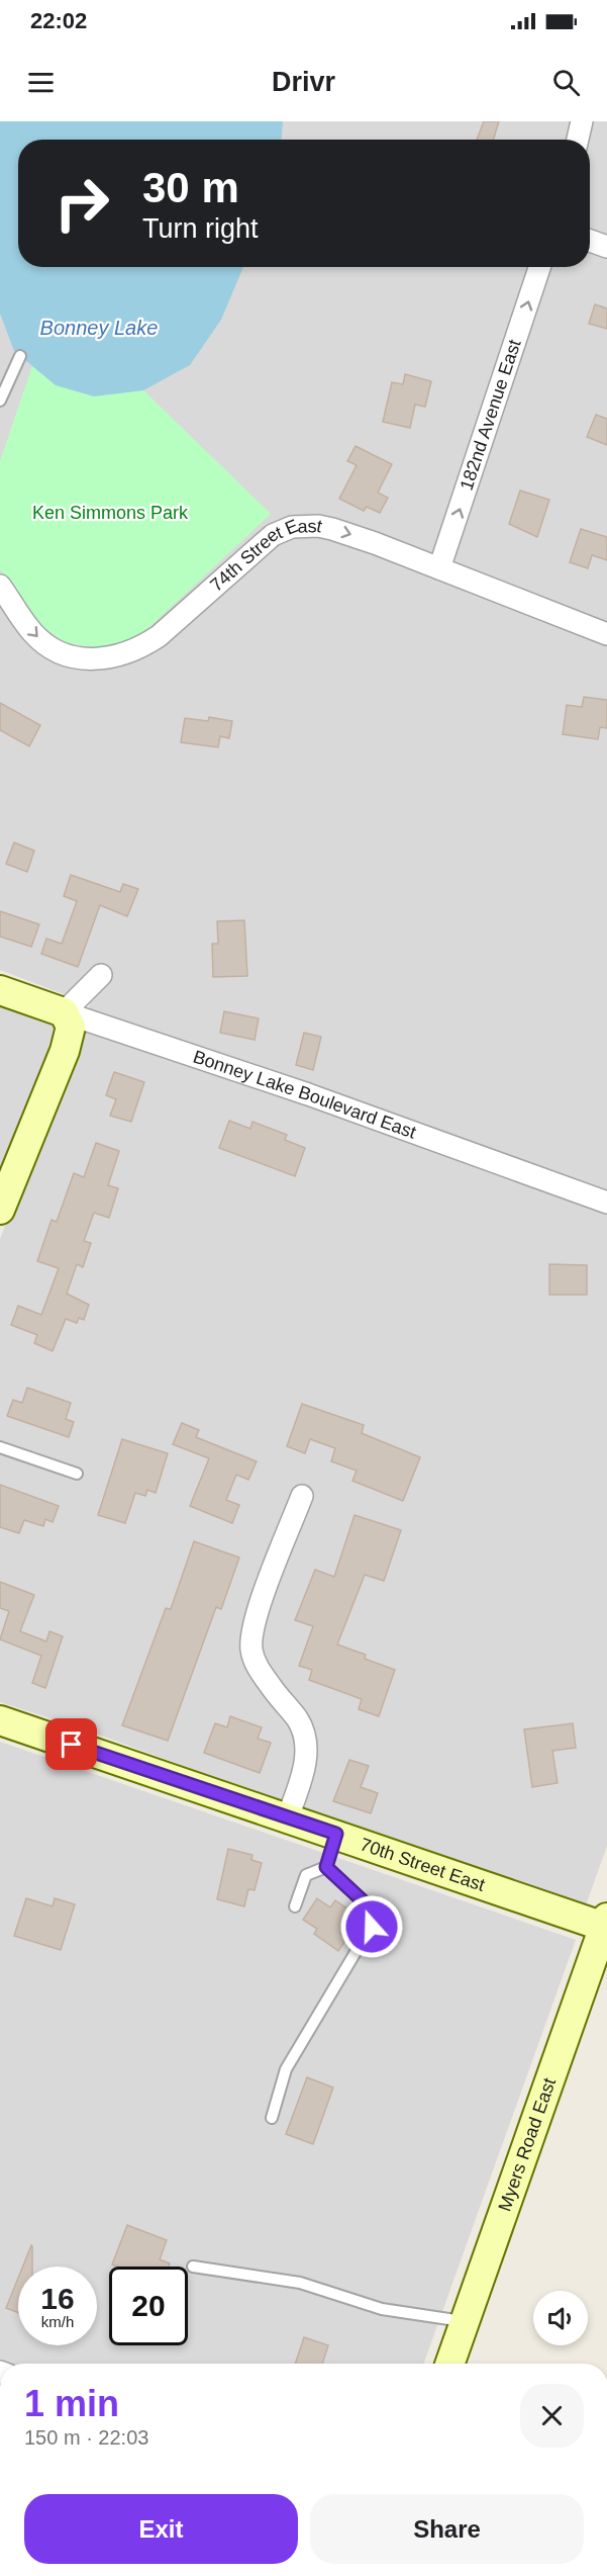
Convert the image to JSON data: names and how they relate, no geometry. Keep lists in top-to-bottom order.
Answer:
{
  "streets": {
    "street": [
      "182nd Avenue East",
      "74th Street East",
      "Bonney Lake Boulevard East",
      "70th Street East",
      "Myers Road East"
    ]
  },
  "crossings": [
    ["182nd Avenue East", "74th Street East"],
    ["70th Street East", "Myers Road East"]
  ],
  "one_way": ["182nd Avenue East", "74th Street East"],
  "water": ["Bonney Lake"],
  "parks": ["Ken Simmons Park"],
  "page": {
    "status": "22:02",
    "header": "Drivr",
    "turn": ["30 m", "Turn right"],
    "speed": "16 km/h",
    "limit": "20",
    "heading": ["1 min", "150 m · 22:03"],
    "buttons": ["Exit", "Share"]
  }
}
